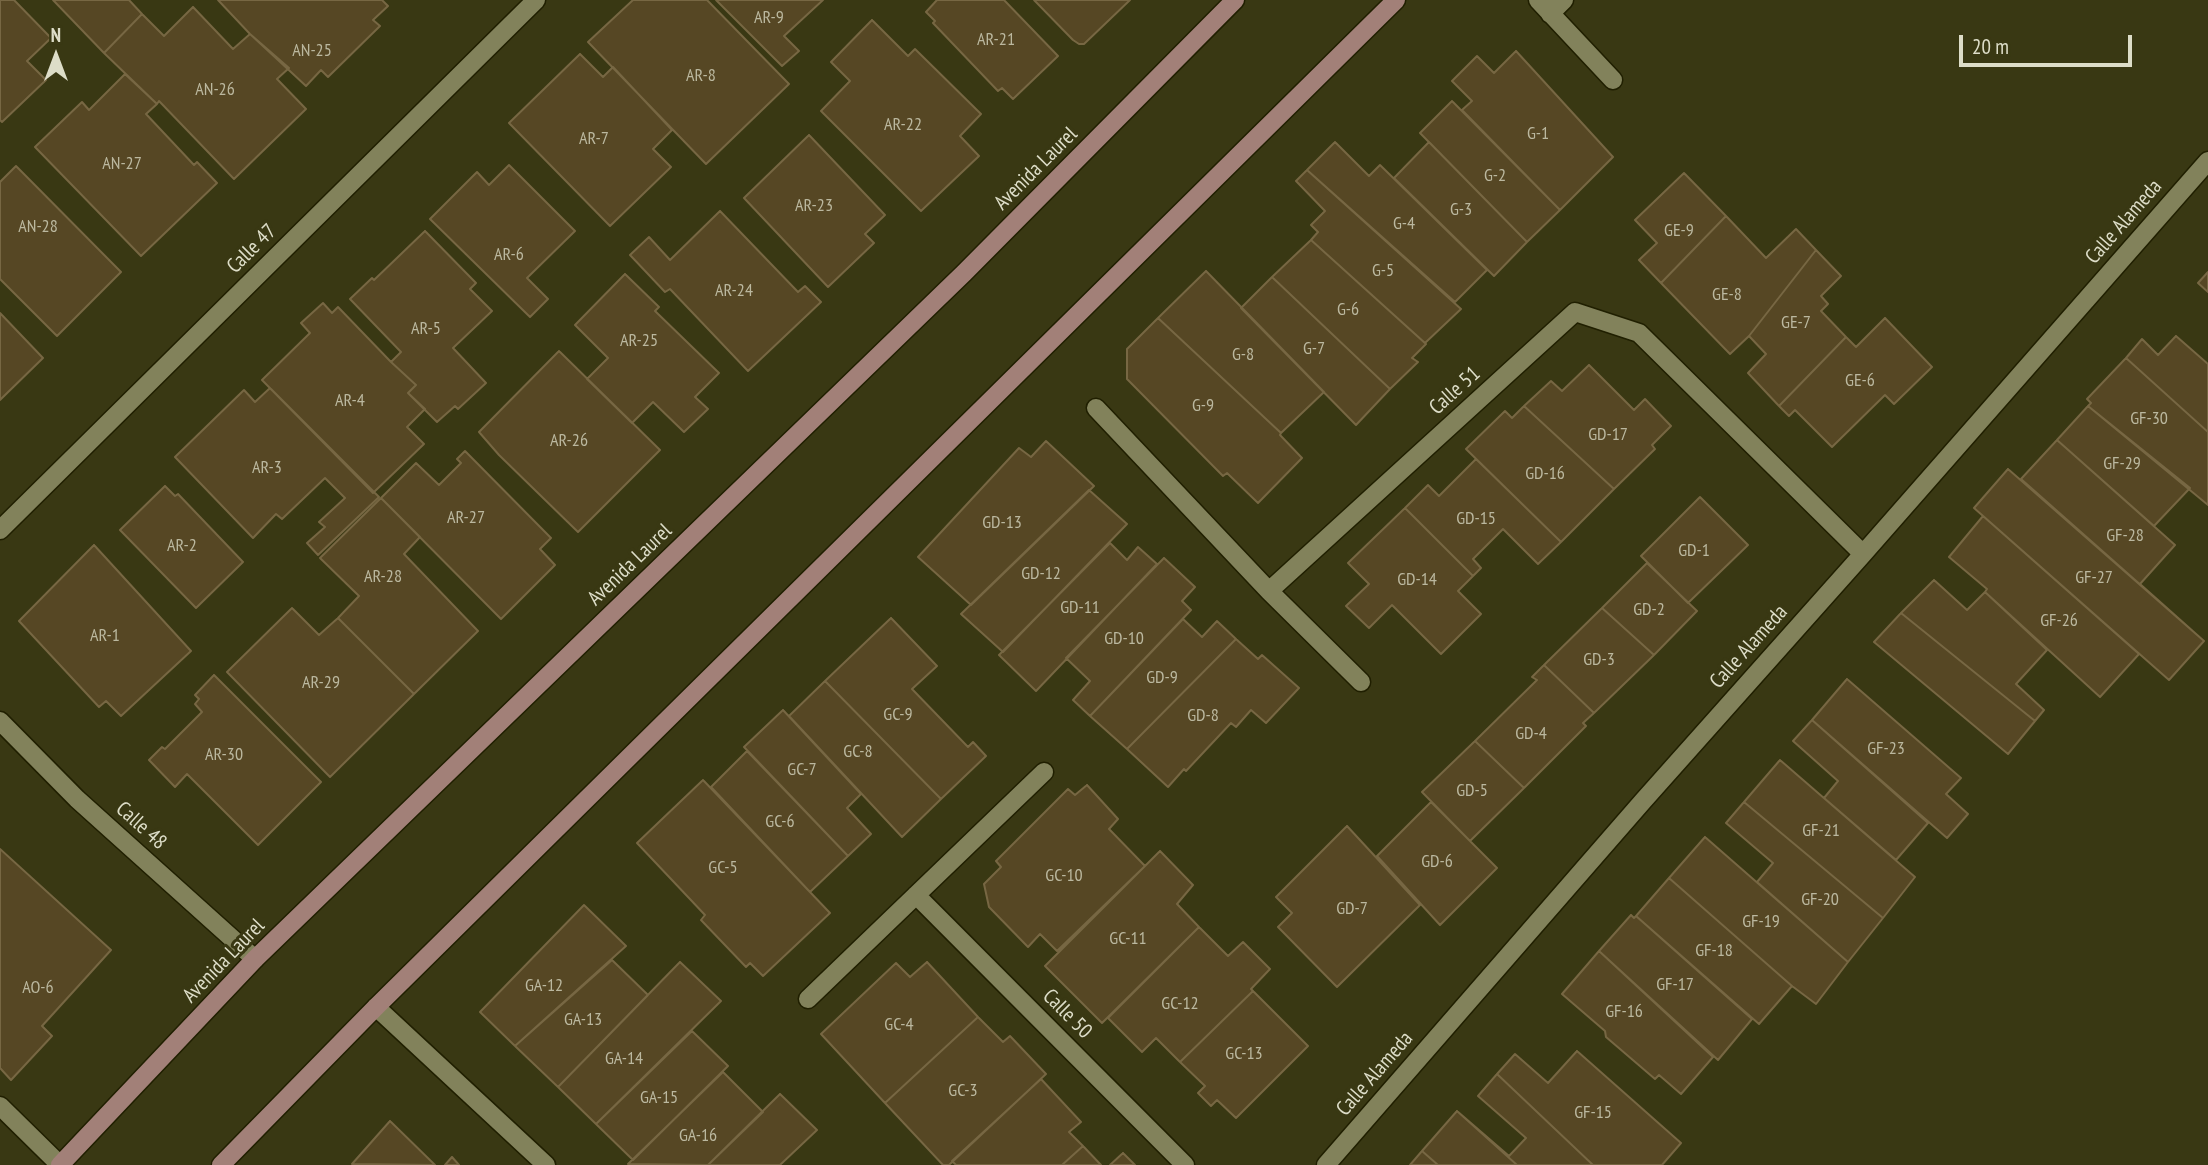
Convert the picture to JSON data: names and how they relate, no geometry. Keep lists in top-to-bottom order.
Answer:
{
  "streets": {
    "street": [
      "Avenida Laurel",
      "Calle Alameda",
      "Calle 47",
      "Calle 51",
      "Calle 48",
      "Calle 50"
    ]
  },
  "crossings": [
    ["Avenida Laurel", "Calle 48"],
    ["Calle Alameda", "Calle 51"]
  ],
  "house_numbers": [
    "AR-9",
    "AR-21",
    "AN-25",
    "AR-8",
    "AN-26",
    "AR-22",
    "G-1",
    "AR-7",
    "AN-27",
    "G-2",
    "AR-23",
    "G-3",
    "G-4",
    "AN-28",
    "GE-9",
    "AR-6",
    "G-5",
    "AR-24",
    "GE-8",
    "G-6",
    "GE-7",
    "AR-5",
    "AR-25",
    "G-7",
    "G-8",
    "GE-6",
    "AR-4",
    "G-9",
    "GF-30",
    "GD-17",
    "AR-26",
    "GF-29",
    "AR-3",
    "GD-16",
    "AR-27",
    "GD-15",
    "GD-13",
    "GF-28",
    "AR-2",
    "GD-1",
    "GD-12",
    "AR-28",
    "GF-27",
    "GD-14",
    "GD-11",
    "GD-2",
    "GF-26",
    "AR-1",
    "GD-10",
    "GD-3",
    "GD-9",
    "AR-29",
    "GC-9",
    "GD-8",
    "GD-4",
    "GF-23",
    "GC-8",
    "AR-30",
    "GC-7",
    "GD-5",
    "GC-6",
    "GF-21",
    "GD-6",
    "GC-5",
    "GC-10",
    "GF-20",
    "GD-7",
    "GF-19",
    "GC-11",
    "GF-18",
    "GF-17",
    "GA-12",
    "AO-6",
    "GC-12",
    "GF-16",
    "GA-13",
    "GC-4",
    "GC-13",
    "GA-14",
    "GC-3",
    "GA-15",
    "GF-15",
    "GA-16"
  ],
  "scale_bar": "20 m",
  "north": "top"
}
